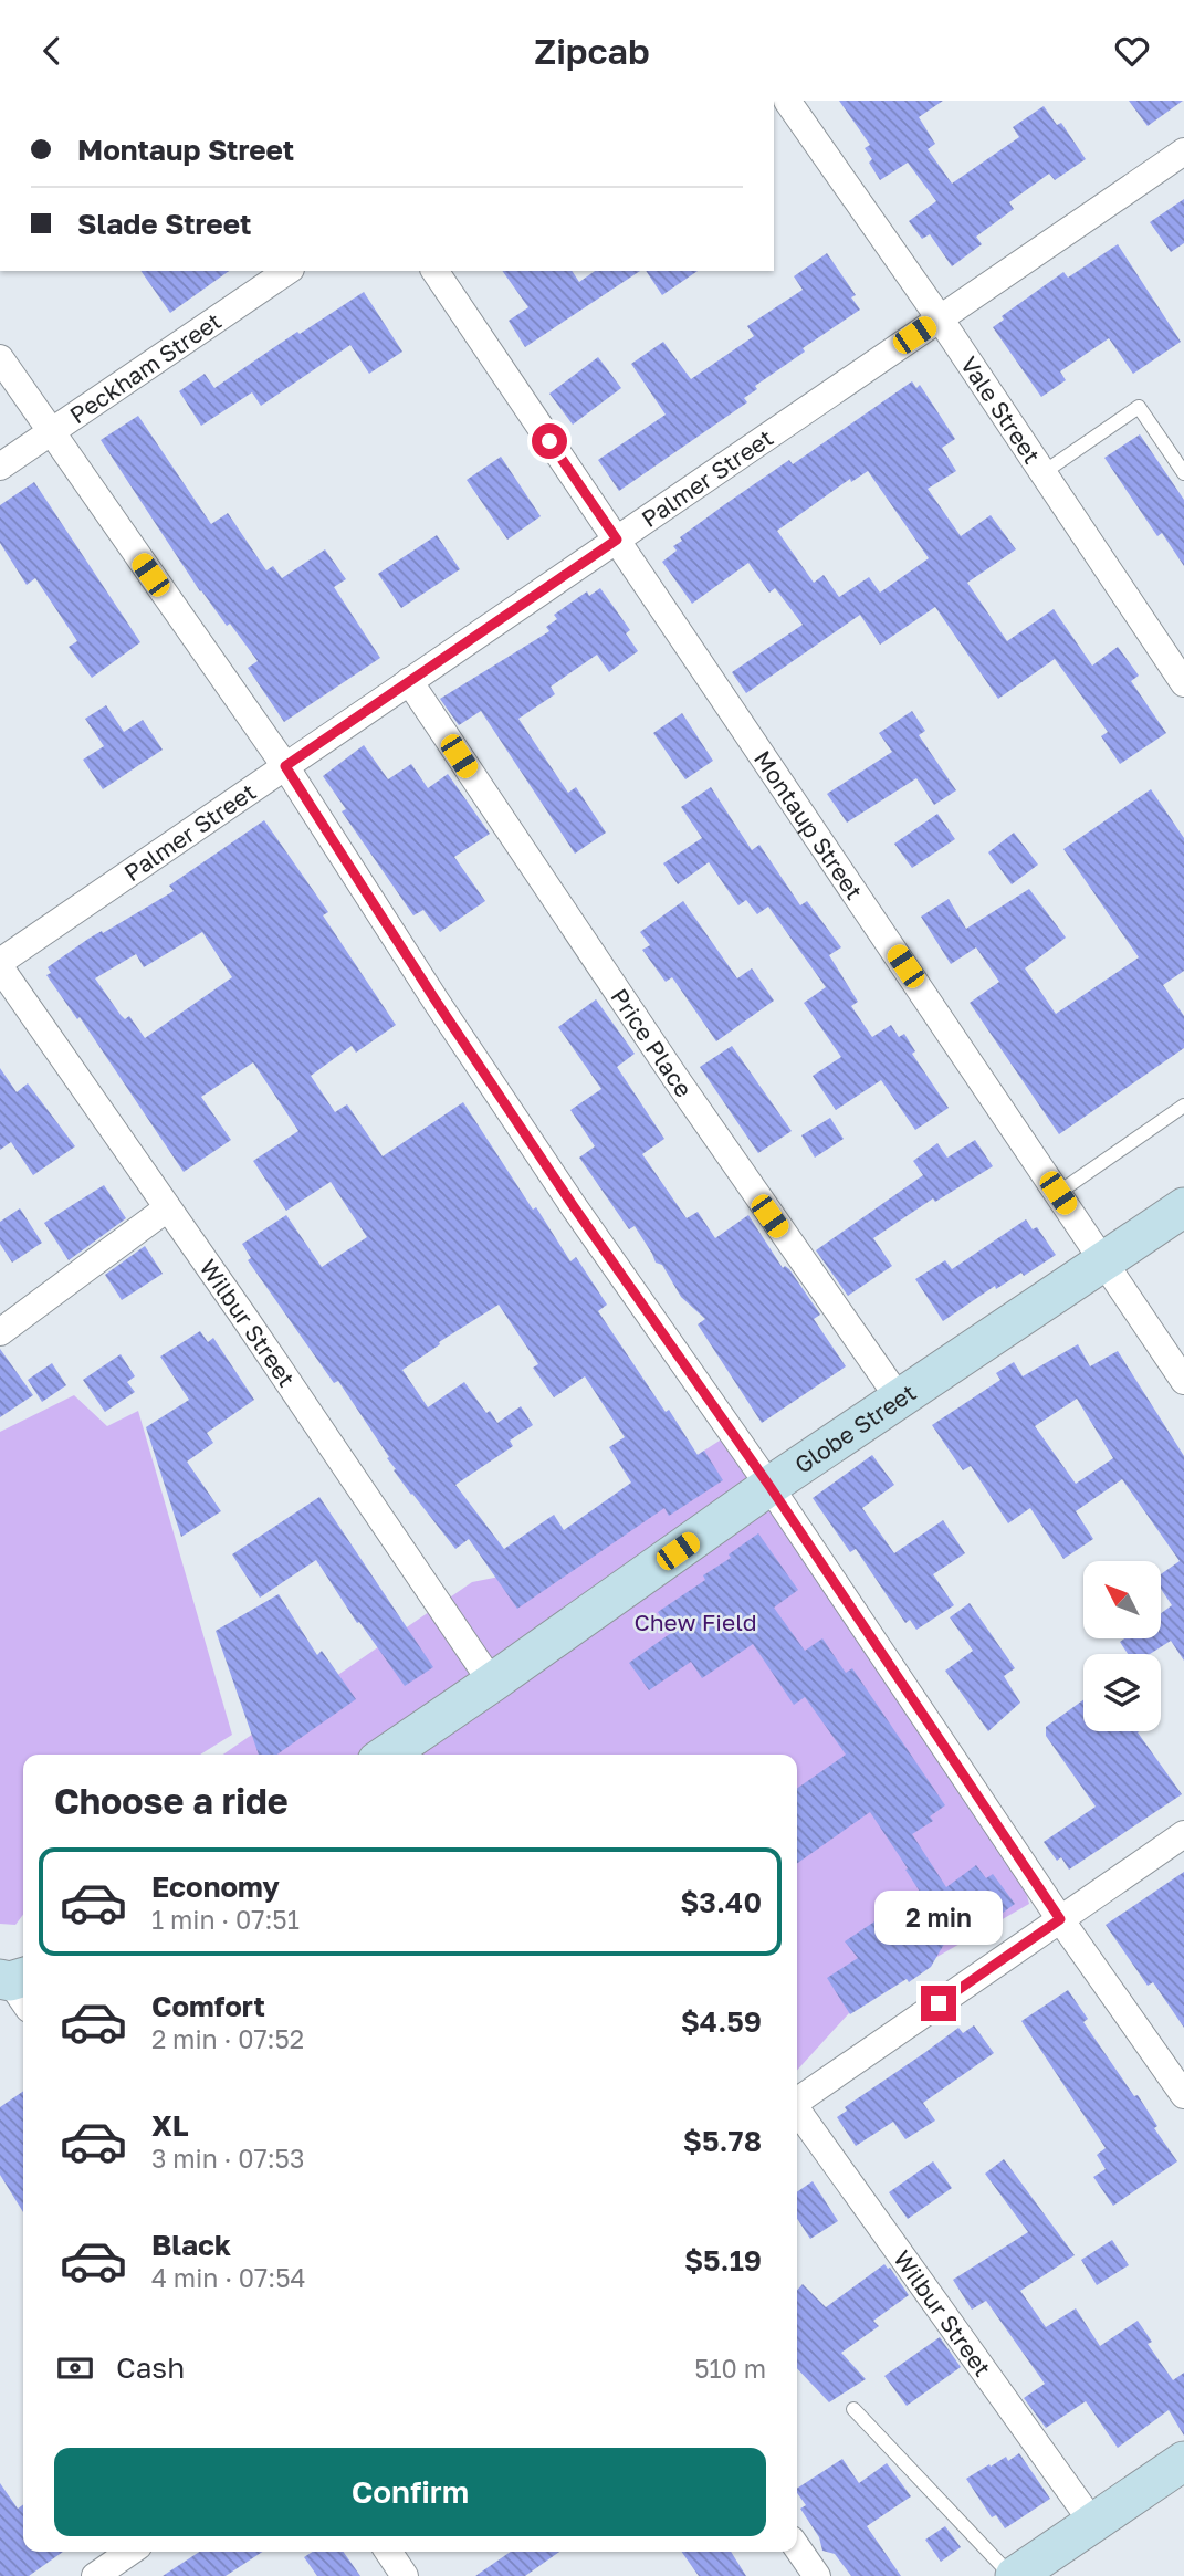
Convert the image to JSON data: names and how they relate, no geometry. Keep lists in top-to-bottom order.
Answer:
{
  "streets": {
    "main road": ["Globe Street"],
    "street": [
      "Peckham Street",
      "Vale Street",
      "Palmer Street",
      "Montaup Street",
      "Price Place",
      "Wilbur Street"
    ]
  },
  "crossings": [
    ["Vale Street", "Palmer Street"],
    ["Palmer Street", "Montaup Street"],
    ["Palmer Street", "Price Place"],
    ["Palmer Street", "Wilbur Street"],
    ["Montaup Street", "Globe Street"],
    ["Price Place", "Globe Street"],
    ["Wilbur Street", "Globe Street"]
  ],
  "parks": ["Chew Field"],
  "north": "top left",
  "page": {
    "header": "Zipcab",
    "banner": ["Montaup Street", "Slade Street"],
    "heading": "Choose a ride",
    "list": [
      {
        "name": "Economy",
        "note": "1 min · 07:51",
        "value": "$3.40"
      },
      {
        "name": "Comfort",
        "note": "2 min · 07:52",
        "value": "$4.59"
      },
      {
        "name": "XL",
        "note": "3 min · 07:53",
        "value": "$5.78"
      },
      {
        "name": "Black",
        "note": "4 min · 07:54",
        "value": "$5.19"
      }
    ],
    "bubble": "2 min",
    "pay": ["Cash", "510 m"],
    "buttons": "Confirm"
  }
}
